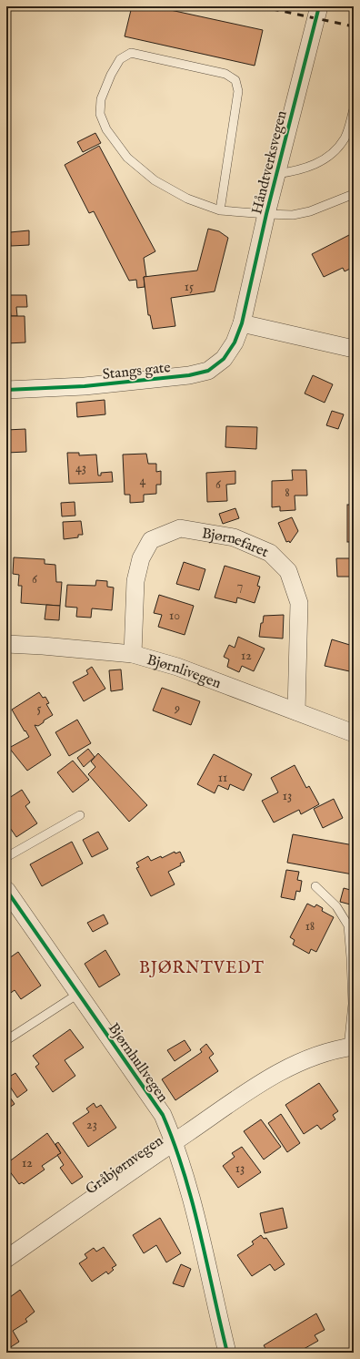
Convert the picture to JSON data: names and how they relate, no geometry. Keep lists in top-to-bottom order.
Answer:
{
  "streets": {
    "street": [
      "Håndtverksvegen",
      "Stangs gate",
      "Bjørnefaret",
      "Bjørnlivegen",
      "Bjørnhullvegen",
      "Gråbjørnvegen"
    ]
  },
  "crossings": [
    ["Håndtverksvegen", "Stangs gate"],
    ["Bjørnefaret", "Bjørnlivegen"],
    ["Bjørnhullvegen", "Gråbjørnvegen"]
  ],
  "districts": ["BJØRNTVEDT"],
  "house_numbers": [
    "15",
    "43",
    "4",
    "6",
    "8",
    "6",
    "7",
    "10",
    "12",
    "5",
    "9",
    "11",
    "13",
    "18",
    "23",
    "12",
    "13"
  ]
}
